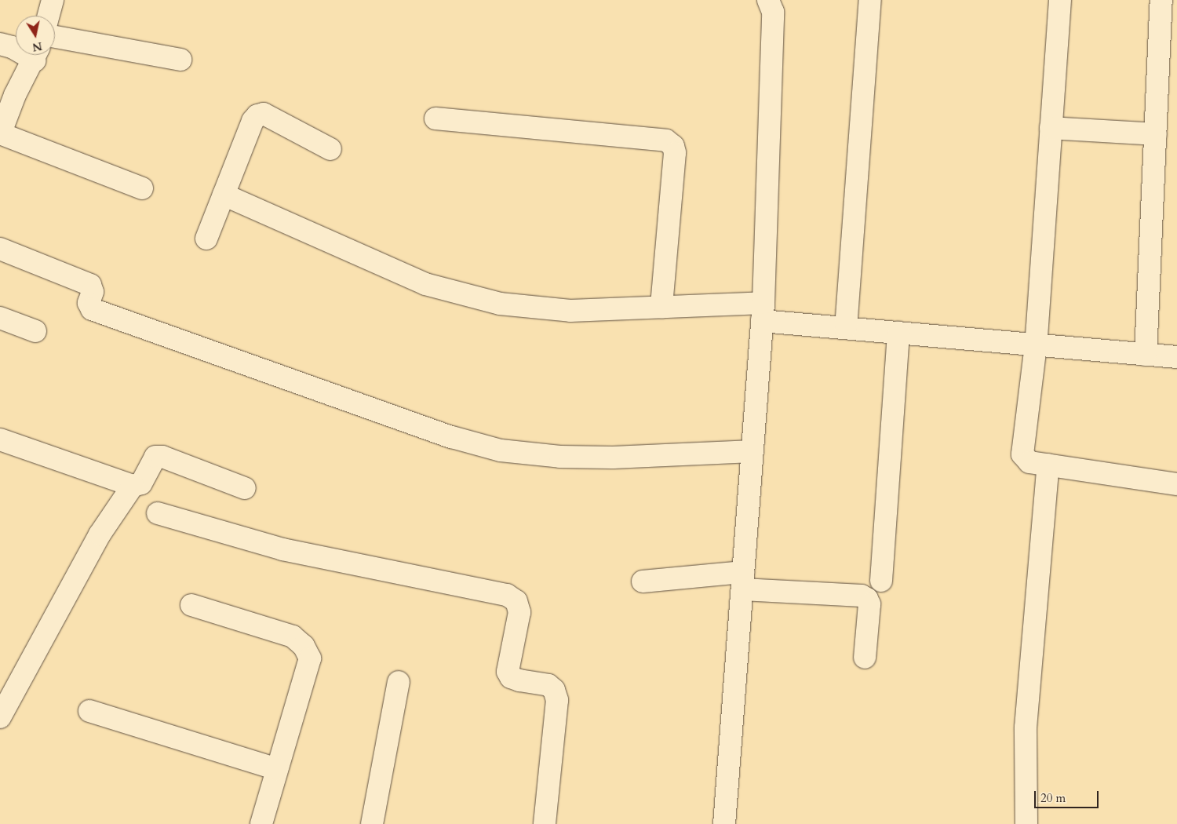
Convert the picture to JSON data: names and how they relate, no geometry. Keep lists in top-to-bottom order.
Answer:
{
  "scale_bar": "20 m",
  "north": "bottom"
}
